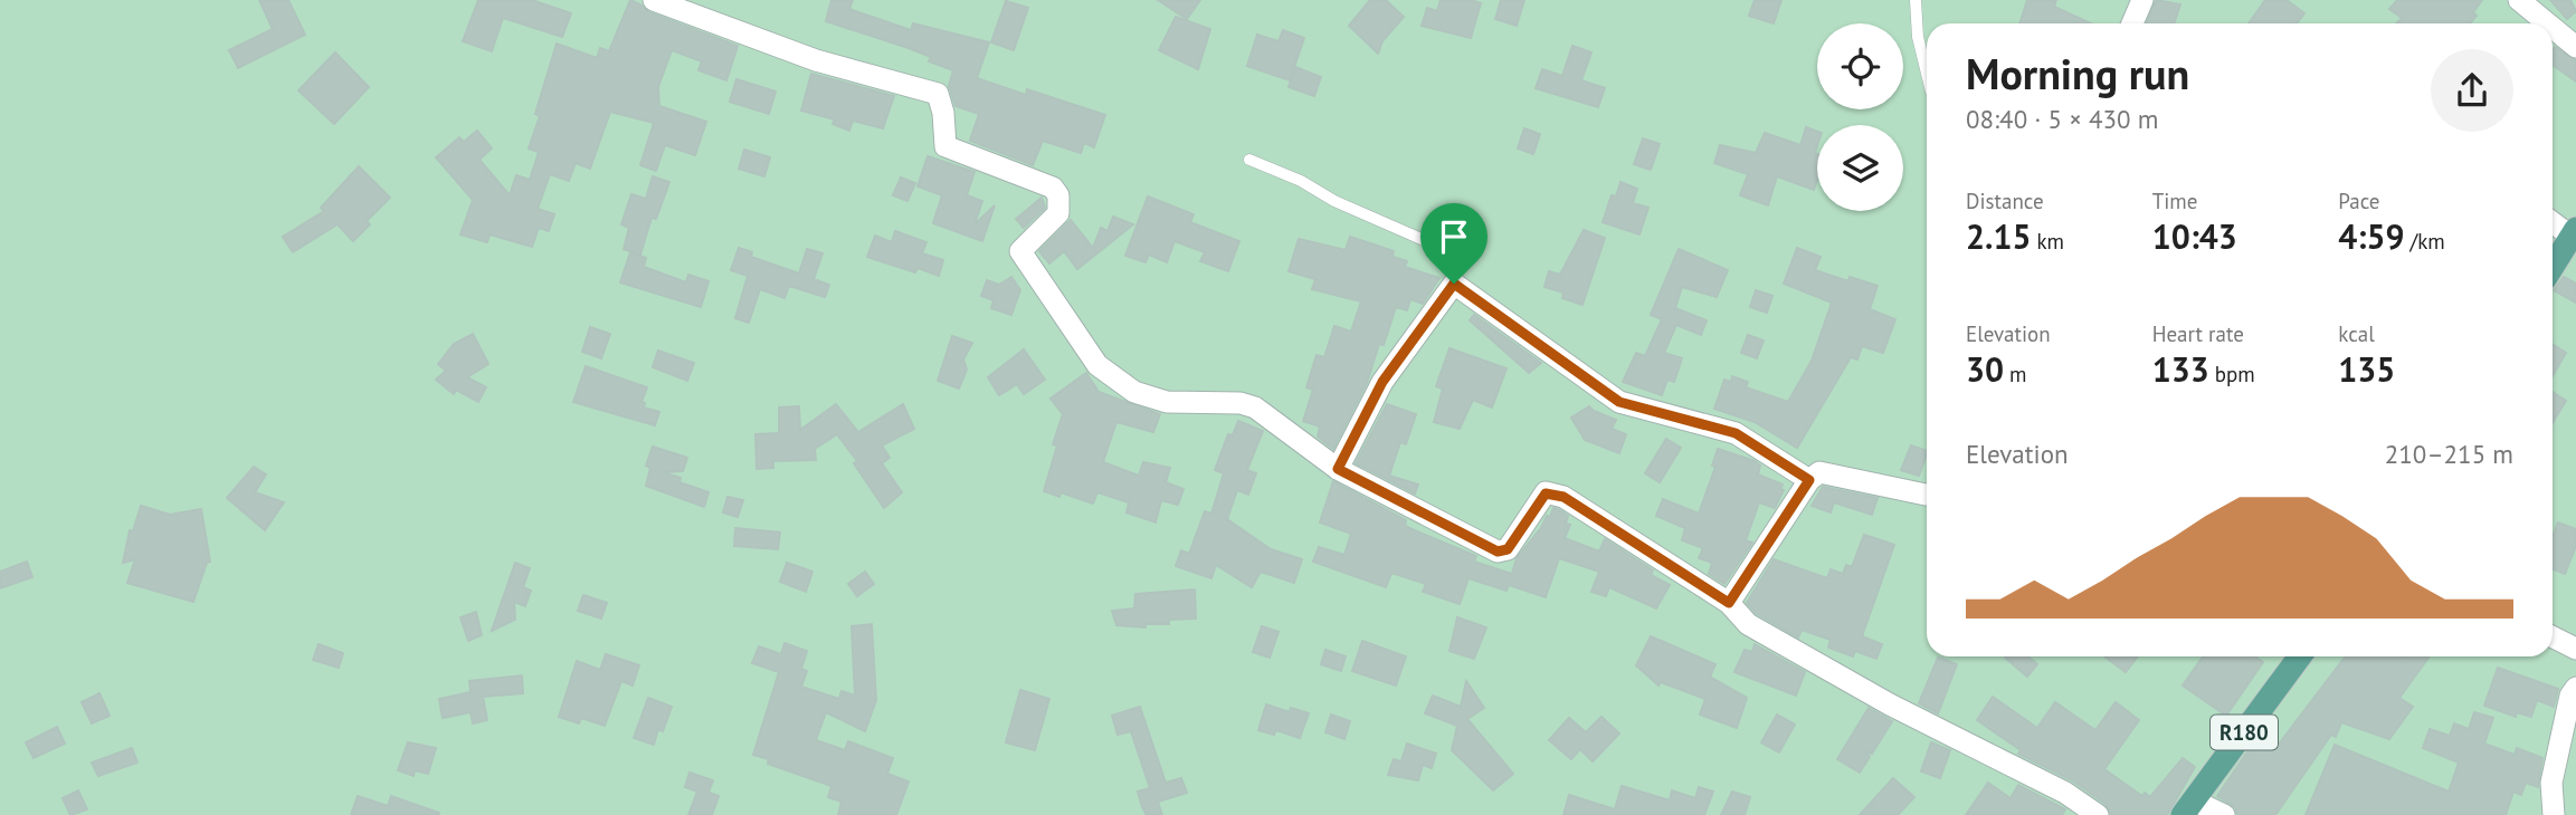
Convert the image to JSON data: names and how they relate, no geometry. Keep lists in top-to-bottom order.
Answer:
{
  "streets": {
    "main road": ["R180"]
  },
  "page": {
    "heading": ["Morning run", "08:40 · 5 × 430 m"],
    "stats": [
      ["Distance", "2.15 km"],
      ["Time", "10:43"],
      ["Pace", "4:59 /km"],
      ["Elevation", "30 m"],
      ["Heart rate", "133 bpm"],
      ["kcal", "135"]
    ],
    "chart": ["Elevation", "210–215 m"]
  }
}
